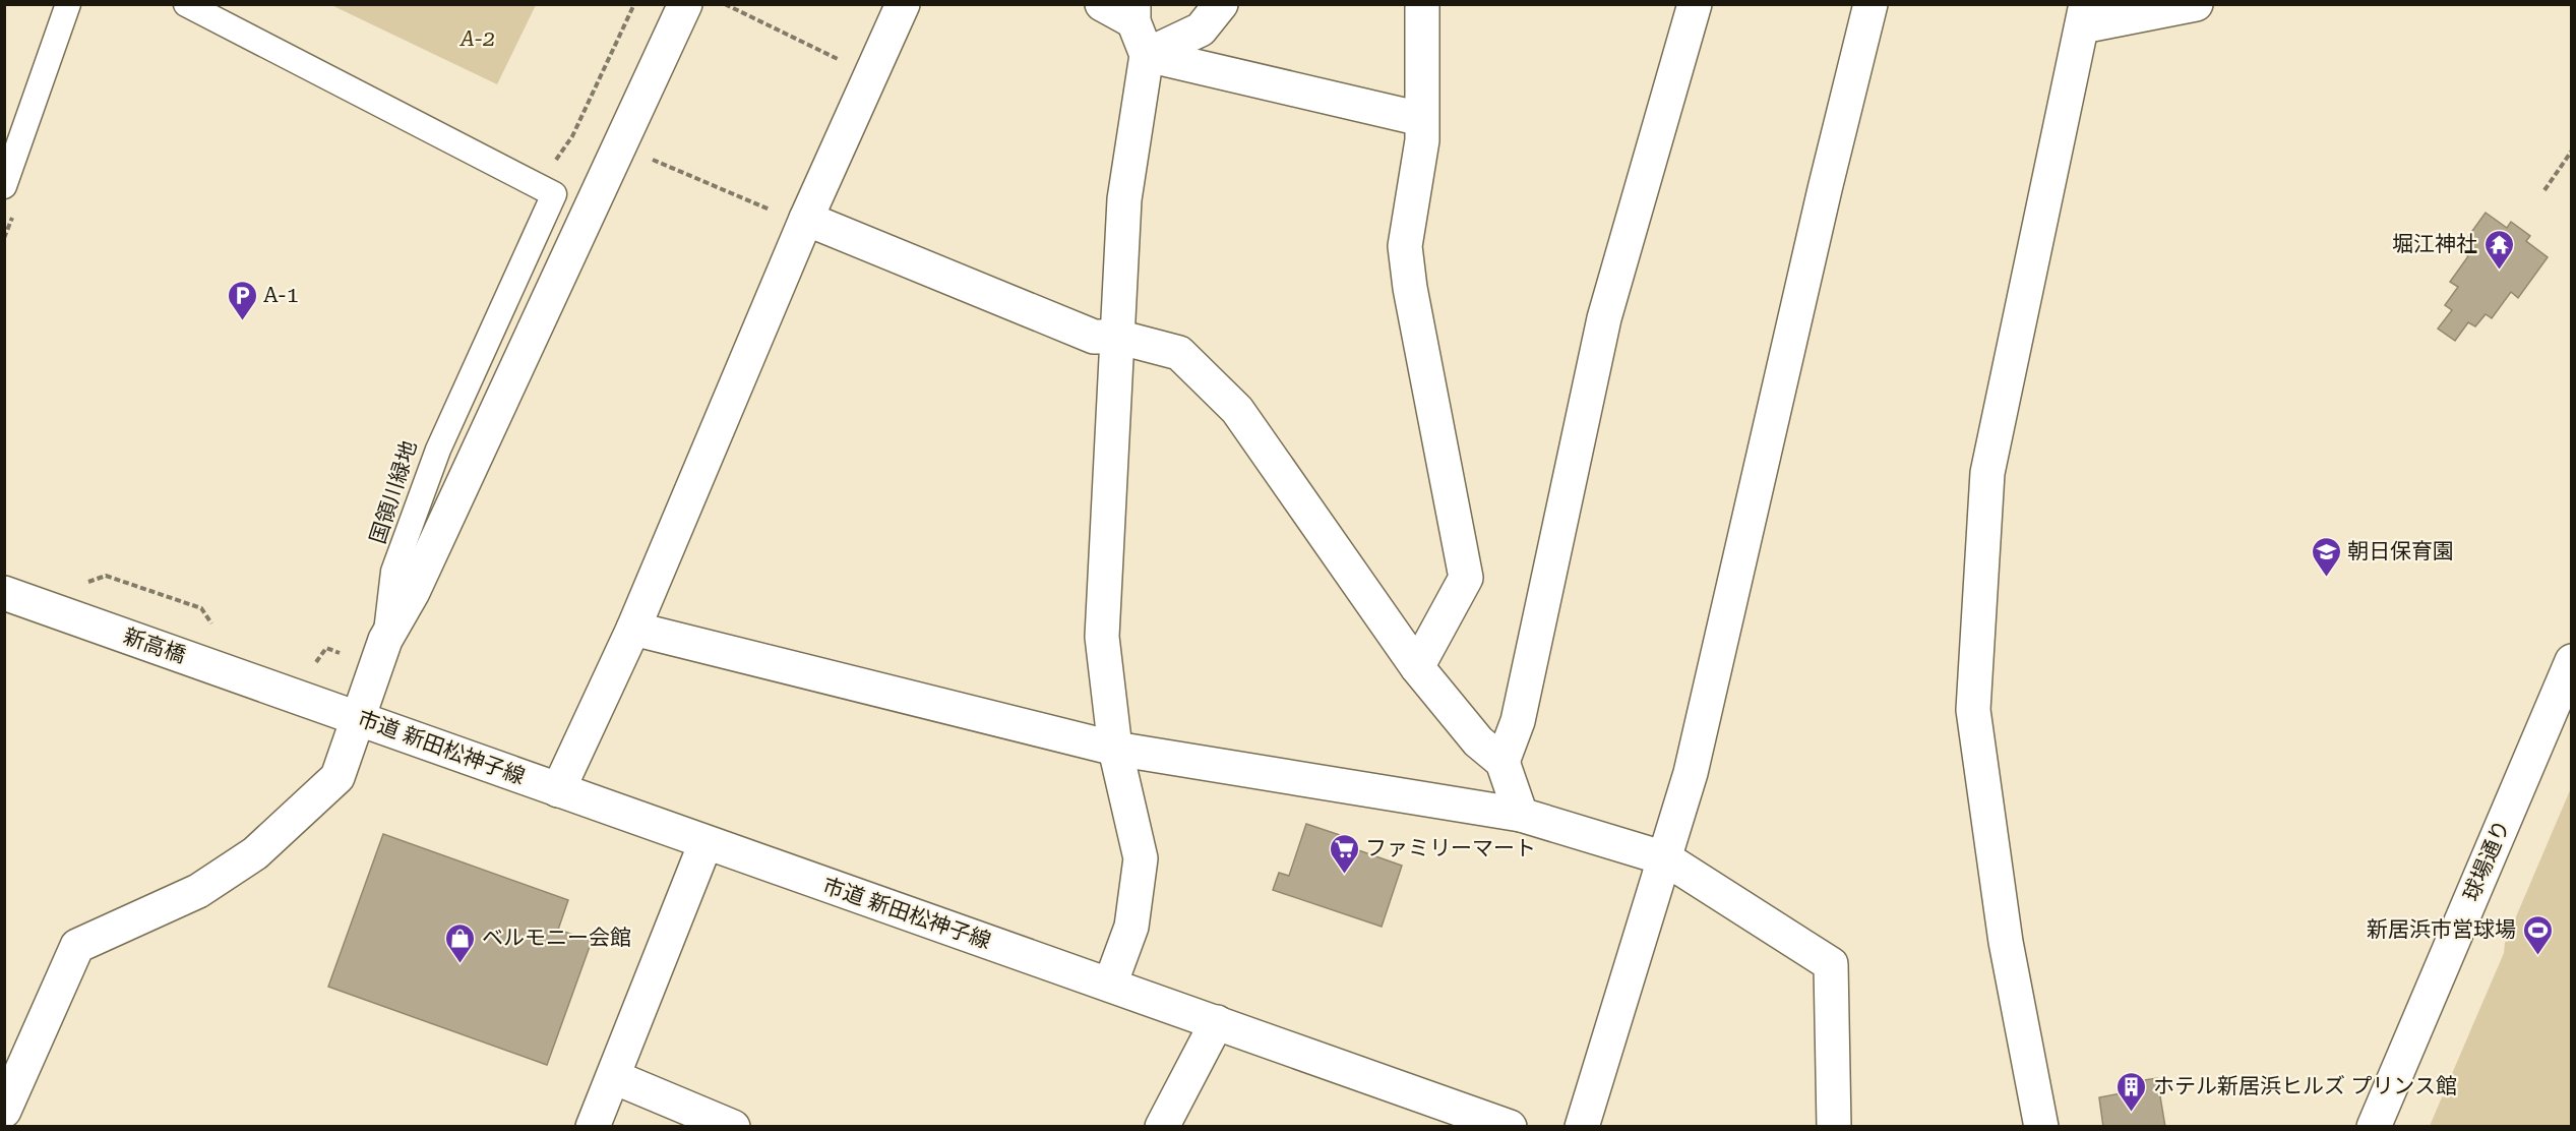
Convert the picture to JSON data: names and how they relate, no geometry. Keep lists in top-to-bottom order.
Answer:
{
  "streets": {
    "street": ["新高橋", "市道 新田松神子線", "球場通り"]
  },
  "crossings": [
    ["新高橋", "市道 新田松神子線"]
  ],
  "parks": ["A-2"],
  "places": {
    "temple": ["堀江神社"],
    "parking": ["A-1"],
    "school or university": ["朝日保育園"],
    "supermarket": ["ファミリーマート"],
    "sports": ["新居浜市営球場"],
    "shop": ["ベルモニー会館"],
    "building": ["ホテル新居浜ヒルズ プリンス館"]
  }
}
